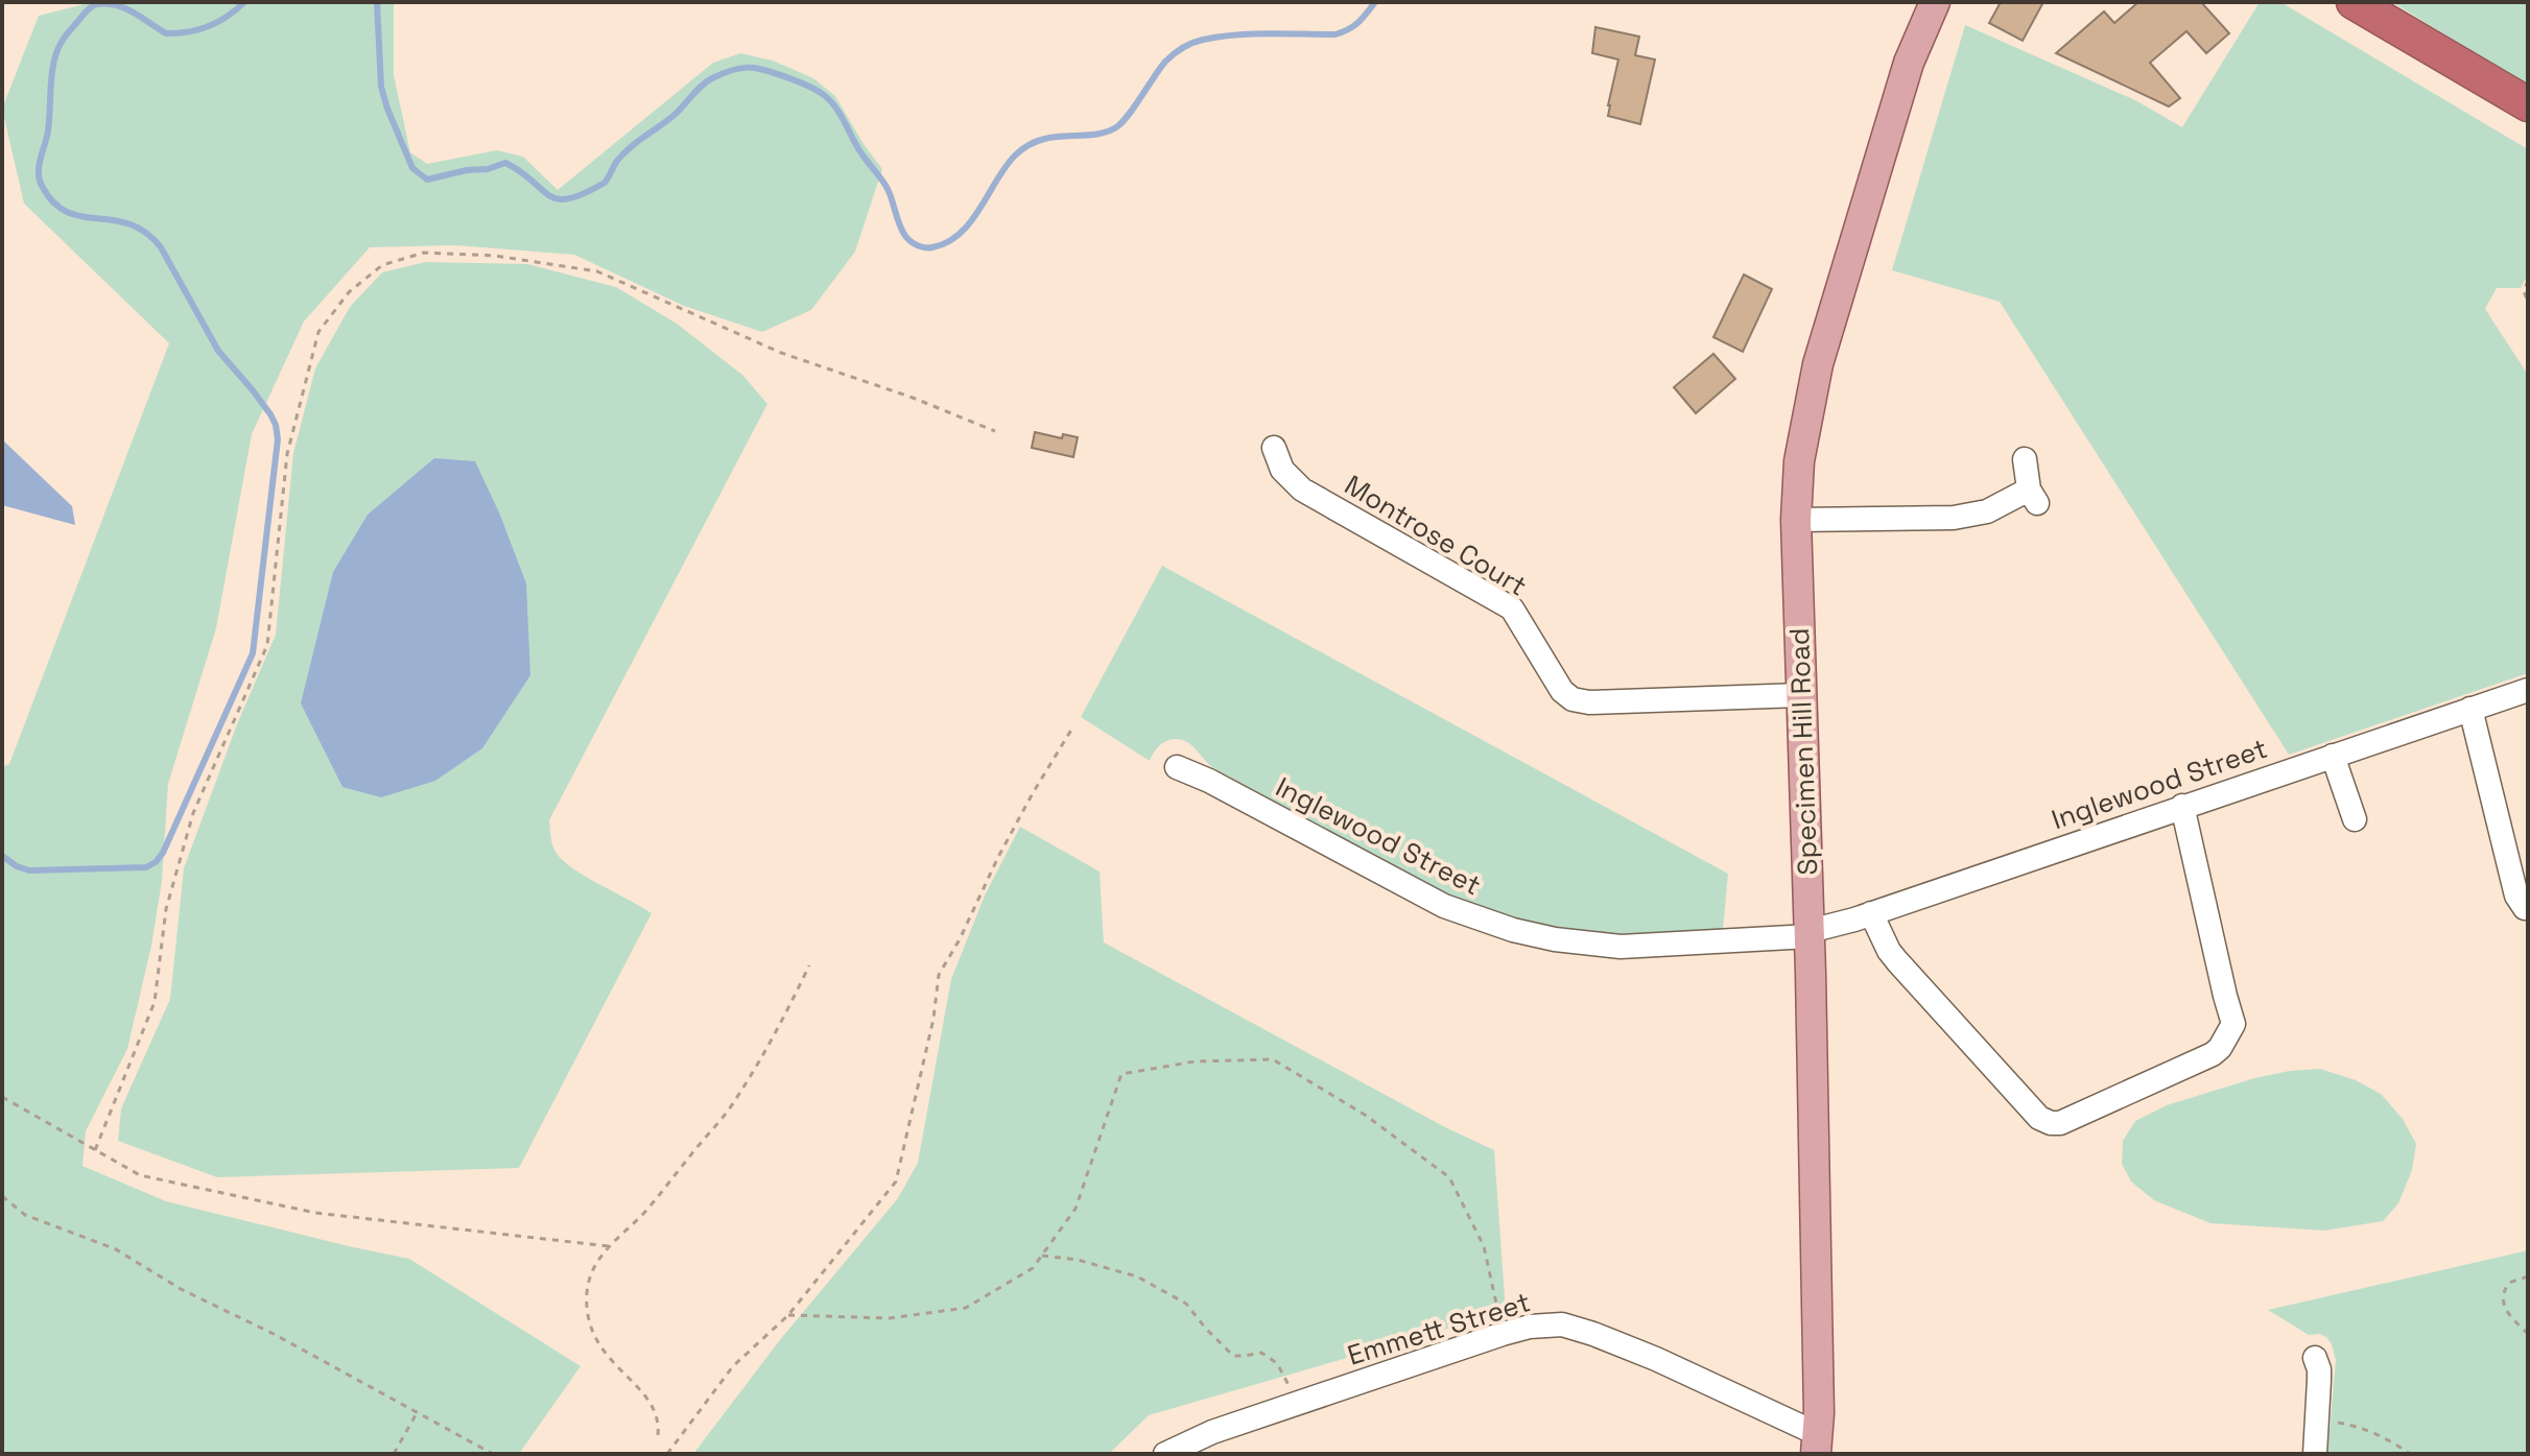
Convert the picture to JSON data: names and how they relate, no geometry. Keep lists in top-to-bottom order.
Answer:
{
  "streets": {
    "main road": ["Specimen Hill Road"],
    "street": ["Montrose Court", "Inglewood Street", "Emmett Street"]
  },
  "crossings": [
    ["Montrose Court", "Specimen Hill Road"],
    ["Specimen Hill Road", "Inglewood Street"],
    ["Specimen Hill Road", "Emmett Street"]
  ]
}
